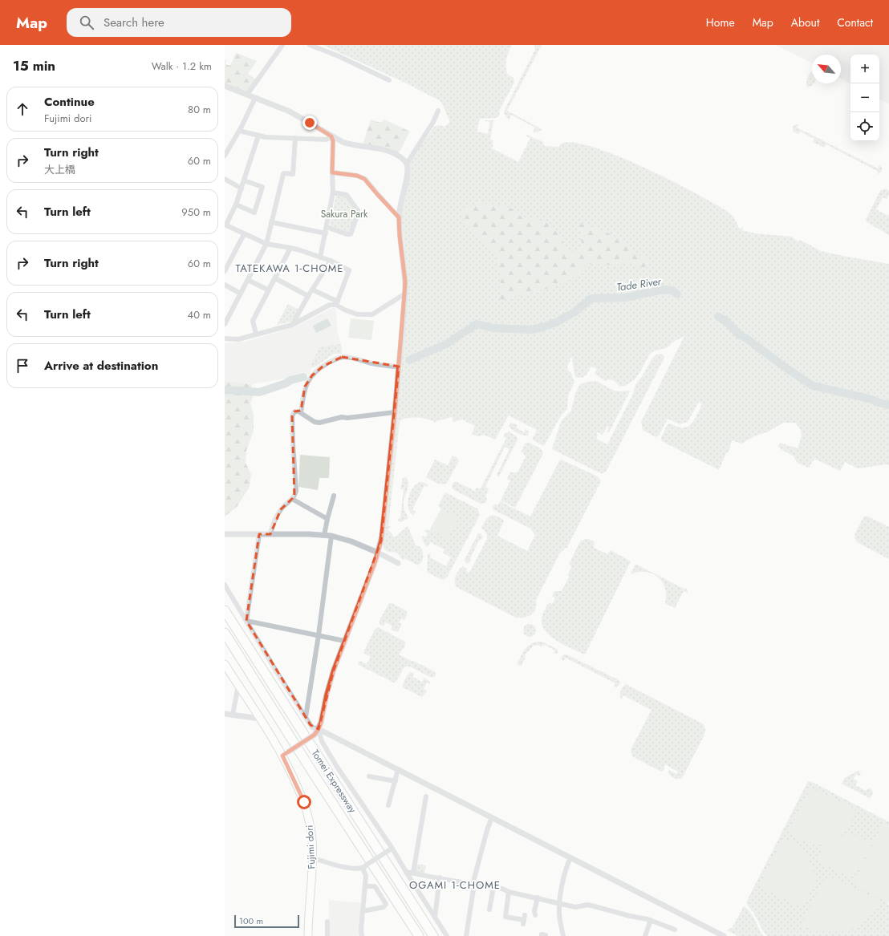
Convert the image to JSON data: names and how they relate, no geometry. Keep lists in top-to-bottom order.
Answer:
{
  "streets": {
    "highway": ["Tomei Expressway"],
    "main road": ["Fujimi dori"]
  },
  "districts": ["TATEKAWA 1-CHOME", "OGAMI 1-CHOME"],
  "water": ["Tade River"],
  "parks": ["Sakura Park"],
  "scale_bar": "100 m",
  "north": "top left",
  "page": {
    "header": "Map",
    "search": "Search here",
    "nav": [
      "Home",
      "Map",
      "About",
      "Contact"
    ],
    "heading": ["15 min", "Walk · 1.2 km"],
    "map_buttons": ["+", "−"],
    "list": [
      ["Continue", "Fujimi dori", "80 m"],
      ["Turn right", "大上橋", "60 m"],
      ["Turn left", "950 m"],
      ["Turn right", "60 m"],
      ["Turn left", "40 m"],
      "Arrive at destination"
    ],
    "scale": "100 m"
  }
}
